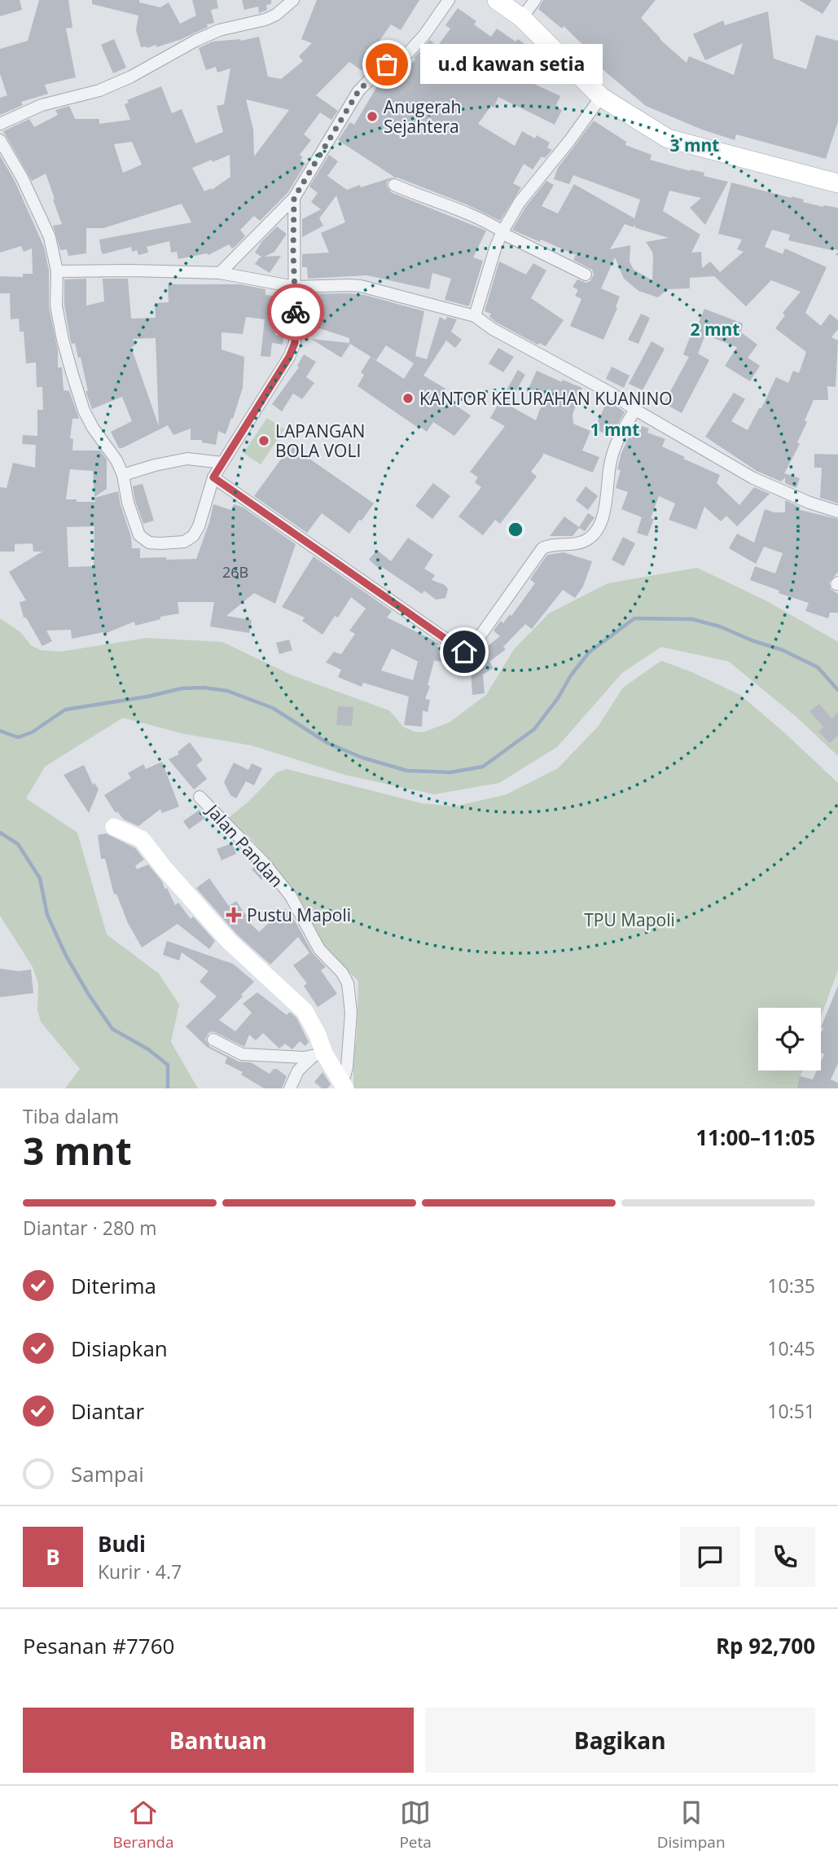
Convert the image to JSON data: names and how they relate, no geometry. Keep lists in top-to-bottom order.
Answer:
{
  "streets": {
    "street": ["Jalan Pandan"]
  },
  "parks": ["TPU Mapoli"],
  "places": {
    "other": [
      "u.d kawan setia",
      "Anugerah Sejahtera",
      "KANTOR KELURAHAN KUANINO",
      "LAPANGAN BOLA VOLI"
    ],
    "health": ["Pustu Mapoli"]
  },
  "house_numbers": ["26B"],
  "page": {
    "bubble": "u.d kawan setia",
    "heading": ["3 mnt", "Tiba dalam", "11:00–11:05"],
    "panel": [
      "Budi",
      "Kurir · 4.7",
      "Pesanan #7760",
      "Rp 92,700"
    ],
    "bar": "Diantar · 280 m",
    "list": [
      ["Diterima", "10:35"],
      ["Disiapkan", "10:45"],
      ["Diantar", "10:51"],
      "Sampai"
    ],
    "round": "B",
    "buttons": ["Bantuan", "Bagikan"],
    "tabs": ["Beranda", "Peta", "Disimpan"]
  },
  "rings": ["3 mnt", "2 mnt", "1 mnt"]
}
